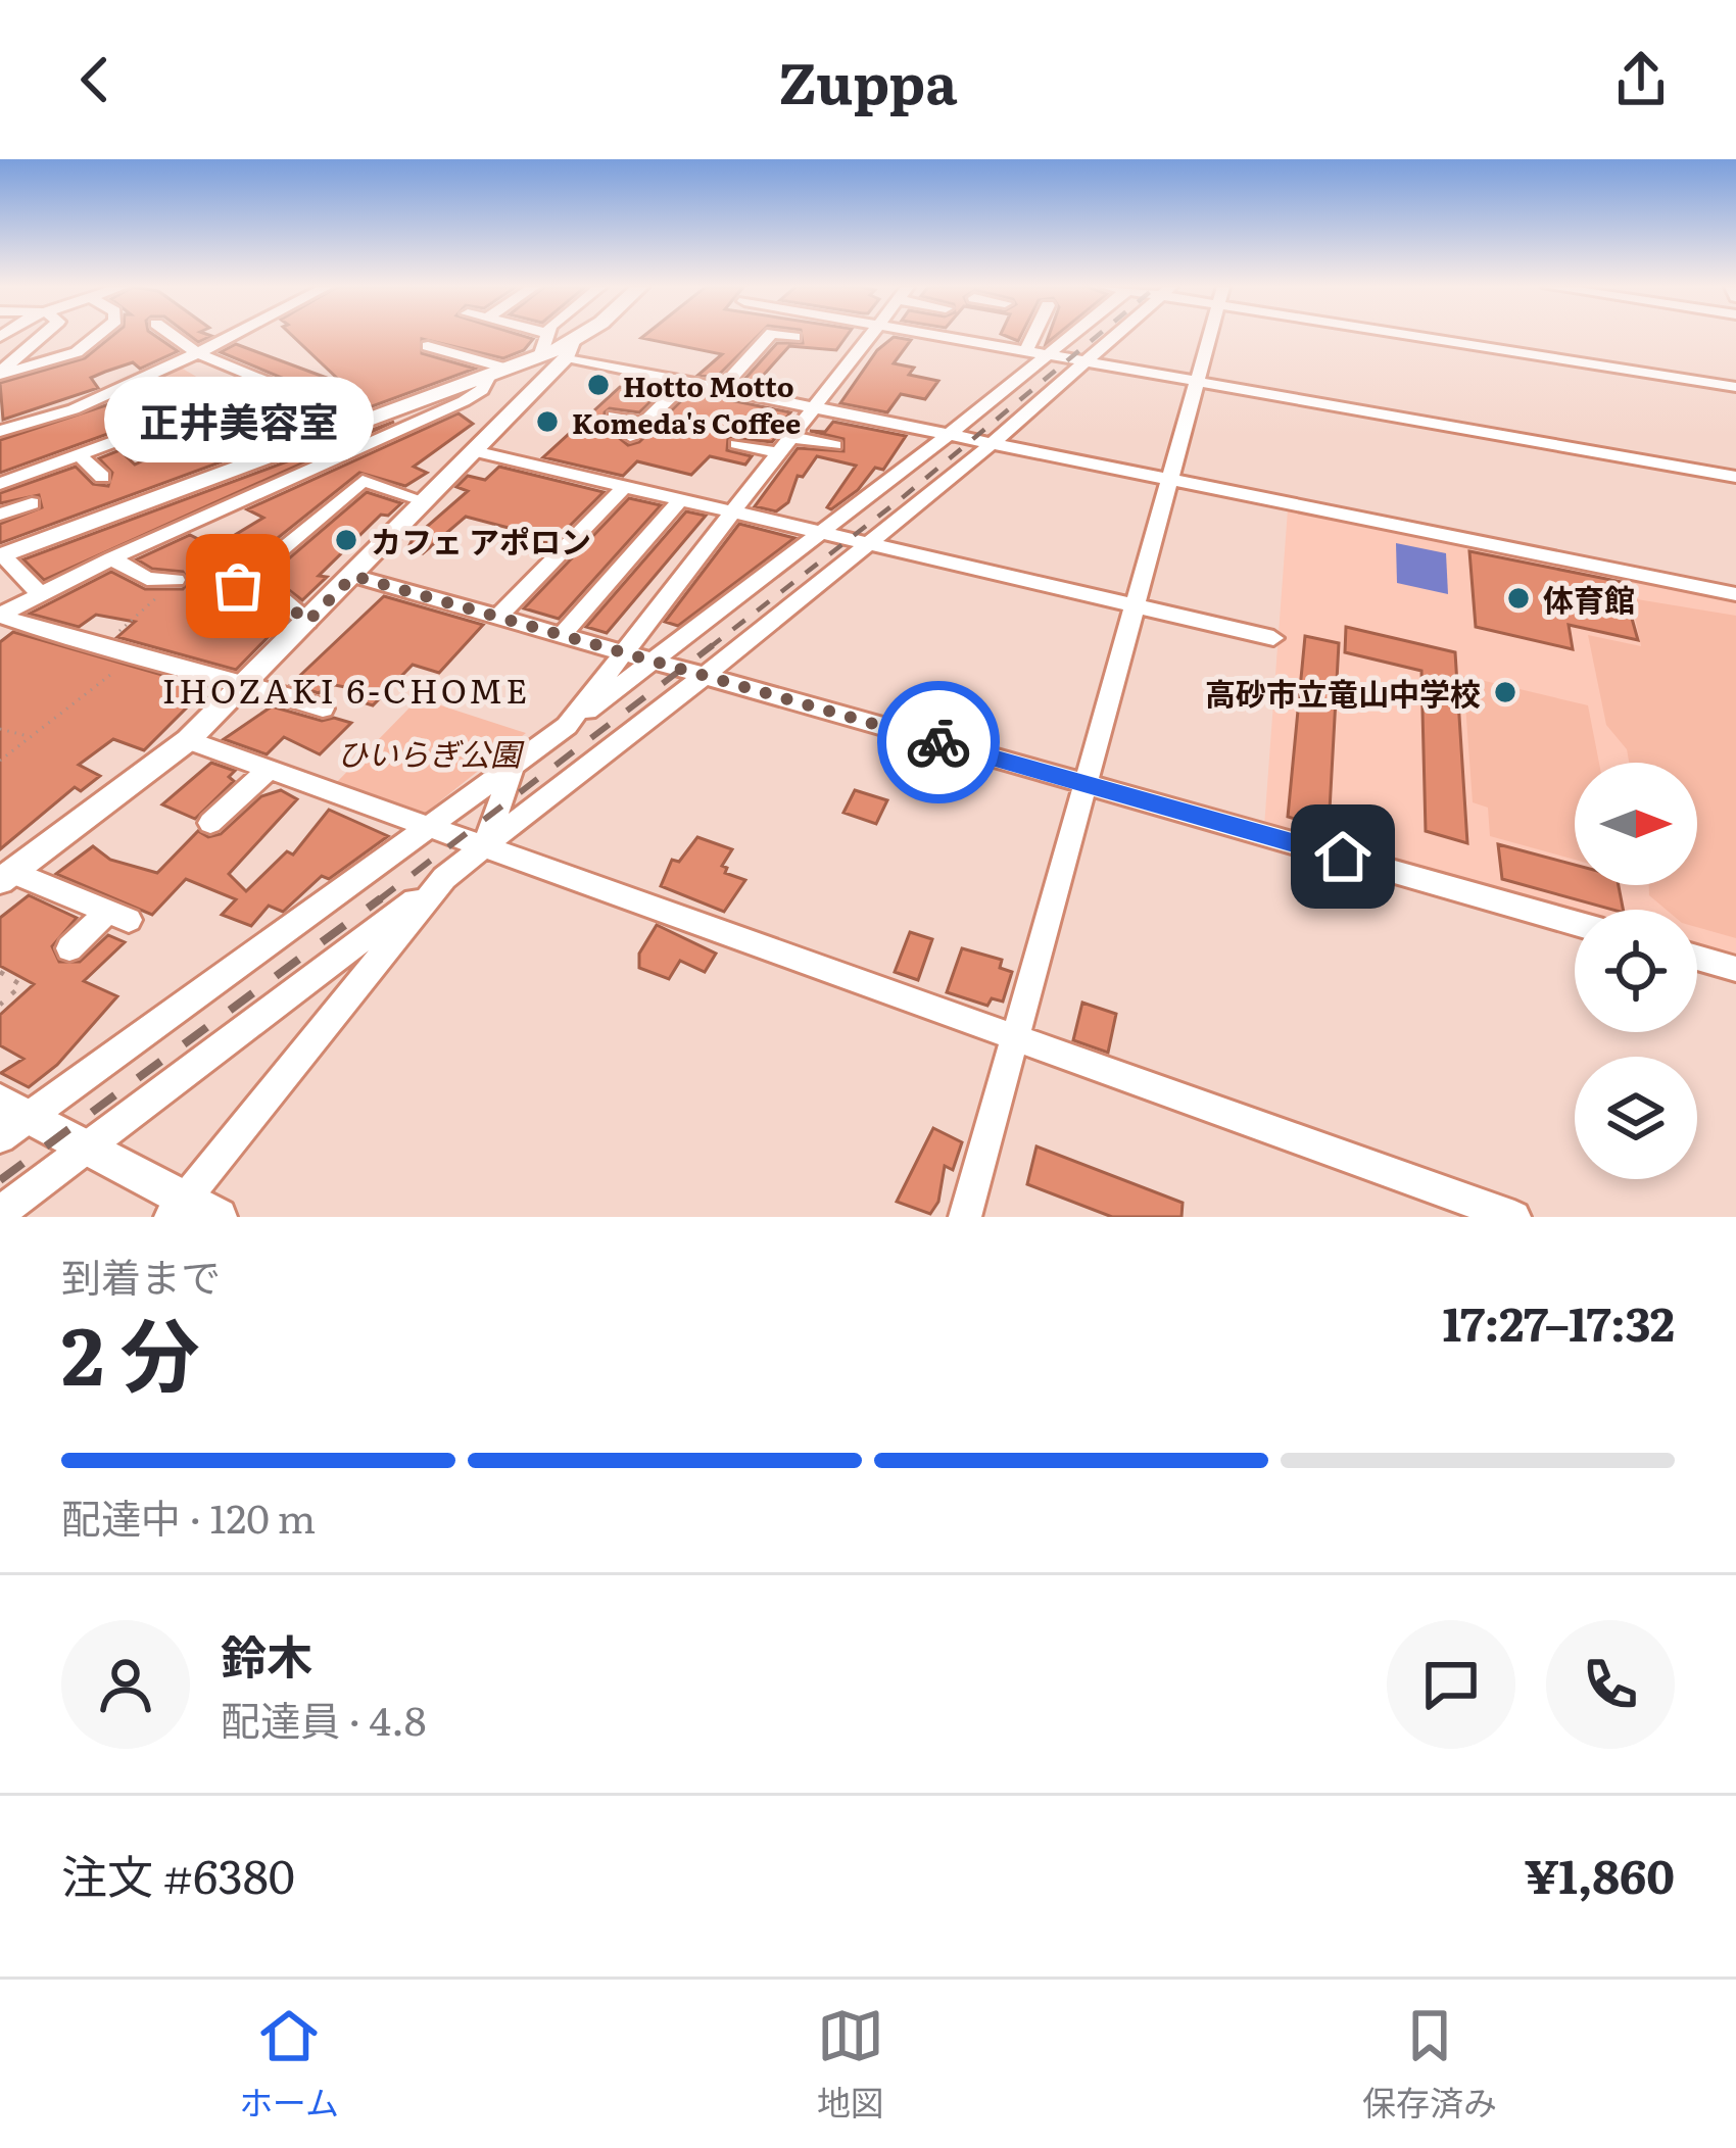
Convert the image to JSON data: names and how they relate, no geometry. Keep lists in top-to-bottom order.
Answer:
{
  "districts": ["IHOZAKI 6-CHOME"],
  "parks": ["ひいらぎ公園"],
  "places": [
    "Hotto Motto",
    "Komeda's Coffee",
    "カフェ アポロン",
    "正井美容室",
    "体育館",
    "高砂市立竜山中学校"
  ],
  "north": "right",
  "page": {
    "header": "Zuppa",
    "bubble": "正井美容室",
    "heading": ["2 分", "到着まで", "17:27–17:32"],
    "panel": [
      "鈴木",
      "配達員 · 4.8",
      "注文 #6380",
      "¥1,860"
    ],
    "bar": "配達中 · 120 m",
    "tabs": ["ホーム", "地図", "保存済み"]
  }
}
